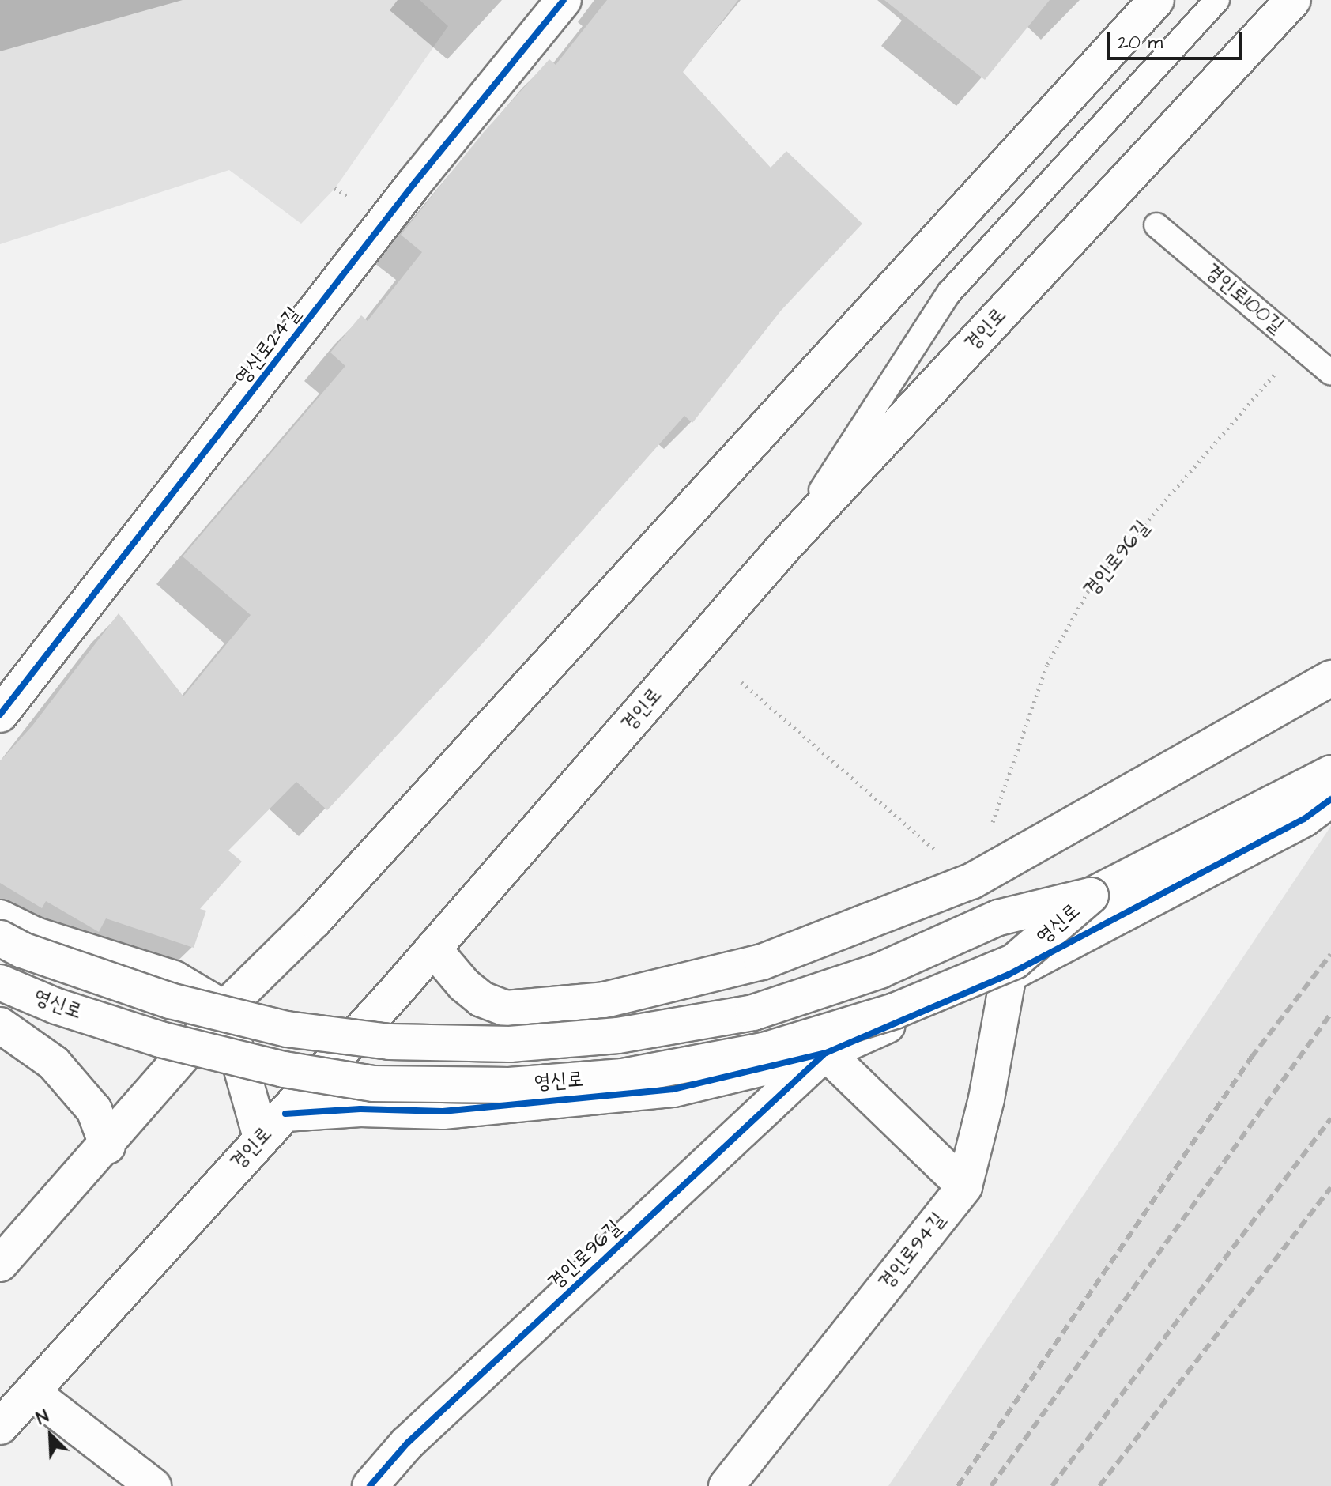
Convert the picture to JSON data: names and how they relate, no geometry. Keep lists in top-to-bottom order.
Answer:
{
  "streets": {
    "main road": [
      "경인로",
      "영신로24길",
      "경인로96길",
      "영신로",
      "경인로94길"
    ],
    "lane": ["경인로100길"]
  },
  "crossings": [
    ["경인로100길", "경인로96길"]
  ],
  "scale_bar": "20 m",
  "north": "top left"
}
